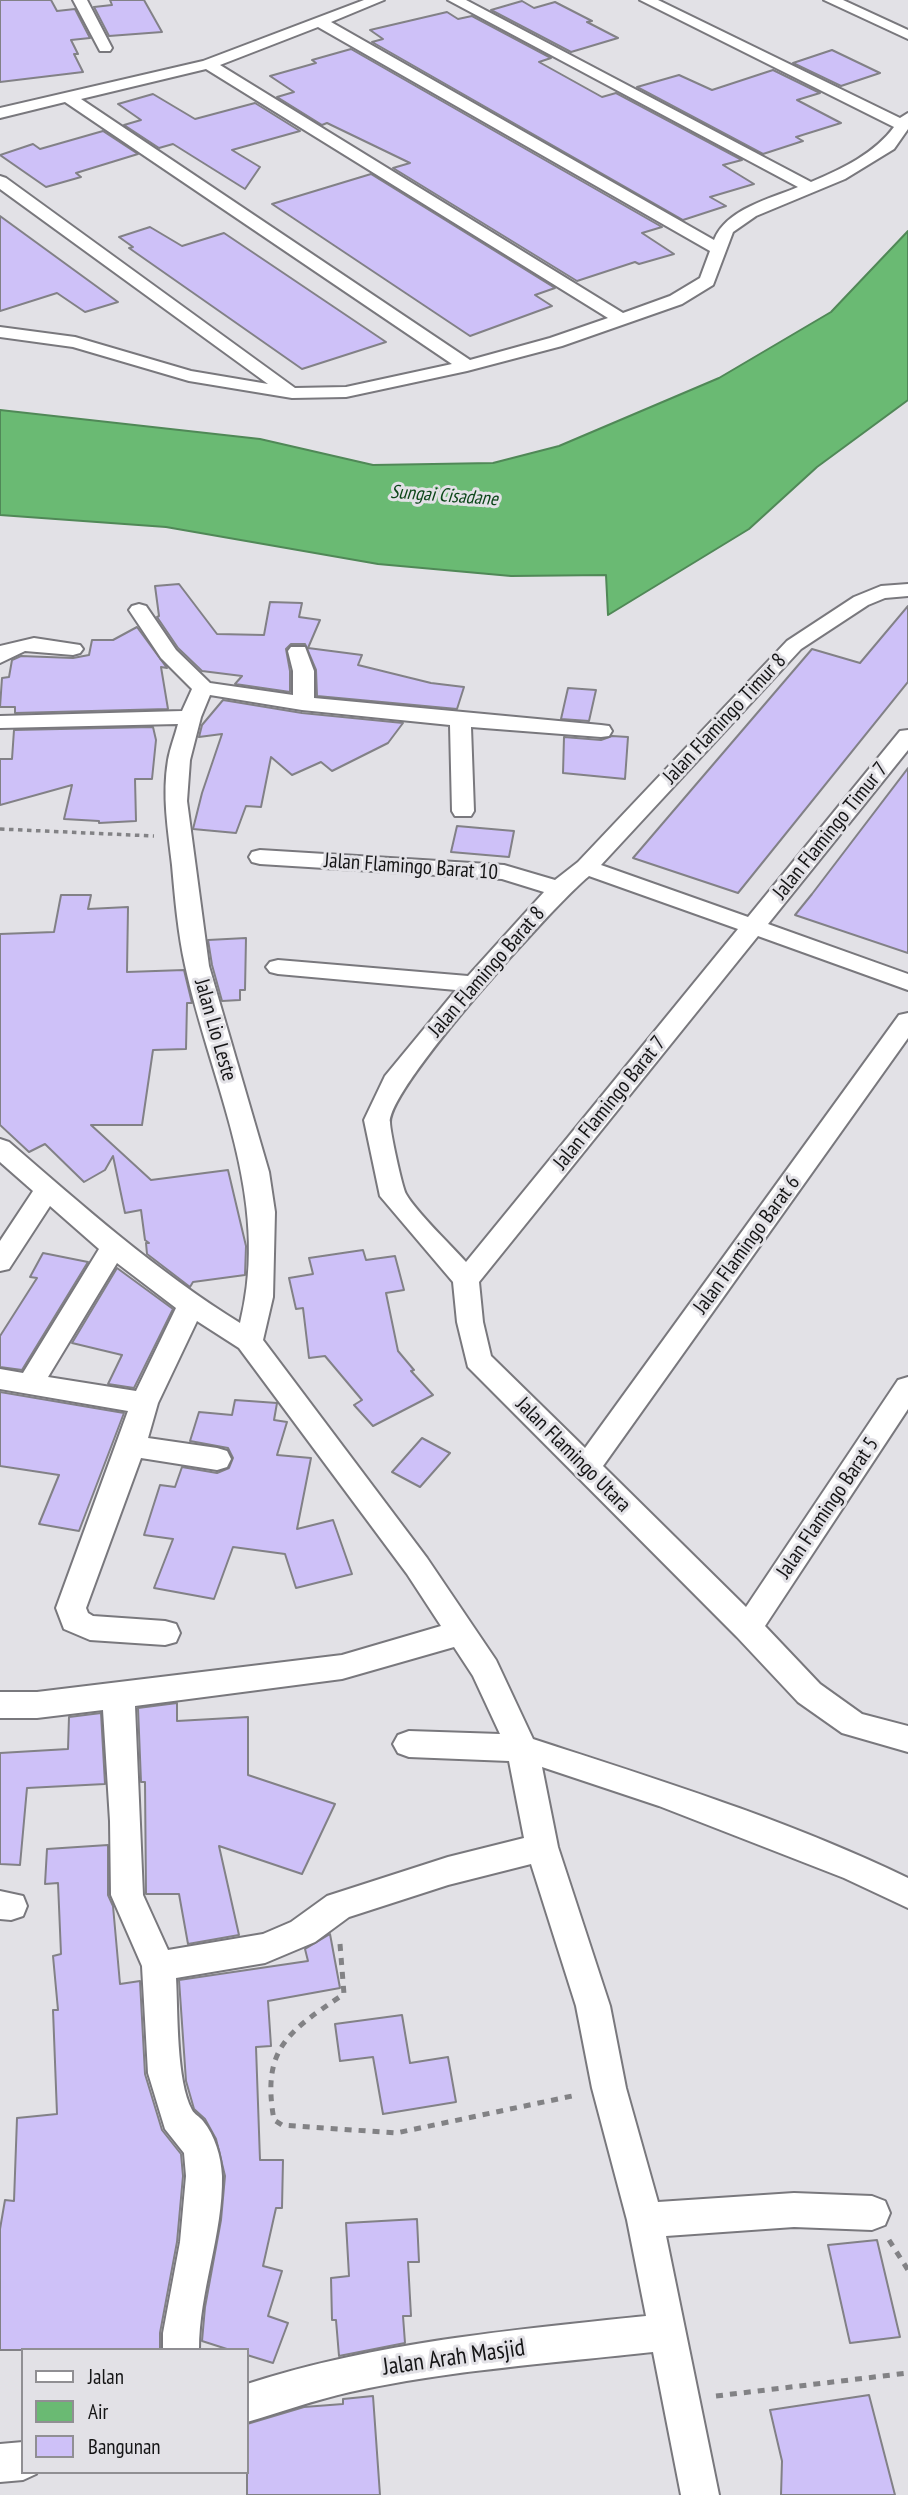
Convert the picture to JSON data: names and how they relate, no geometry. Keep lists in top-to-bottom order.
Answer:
{
  "streets": {
    "street": [
      "Jalan Flamingo Timur 8",
      "Jalan Flamingo Timur 7",
      "Jalan Flamingo Barat 10",
      "Jalan Flamingo Barat 8",
      "Jalan Lio Leste",
      "Jalan Flamingo Barat 7",
      "Jalan Flamingo Barat 6",
      "Jalan Flamingo Utara",
      "Jalan Flamingo Barat 5",
      "Jalan Arah Masjid"
    ]
  },
  "crossings": [
    ["Jalan Flamingo Timur 8", "Jalan Flamingo Barat 8"],
    ["Jalan Flamingo Timur 7", "Jalan Flamingo Barat 7"],
    ["Jalan Flamingo Barat 10", "Jalan Flamingo Barat 8"],
    ["Jalan Flamingo Barat 8", "Jalan Flamingo Barat 7"],
    ["Jalan Flamingo Barat 8", "Jalan Flamingo Utara"],
    ["Jalan Flamingo Barat 7", "Jalan Flamingo Utara"],
    ["Jalan Flamingo Barat 6", "Jalan Flamingo Utara"],
    ["Jalan Flamingo Utara", "Jalan Flamingo Barat 5"]
  ],
  "water": ["Sungai Cisadane"],
  "legend": ["Jalan", "Air", "Bangunan"]
}
